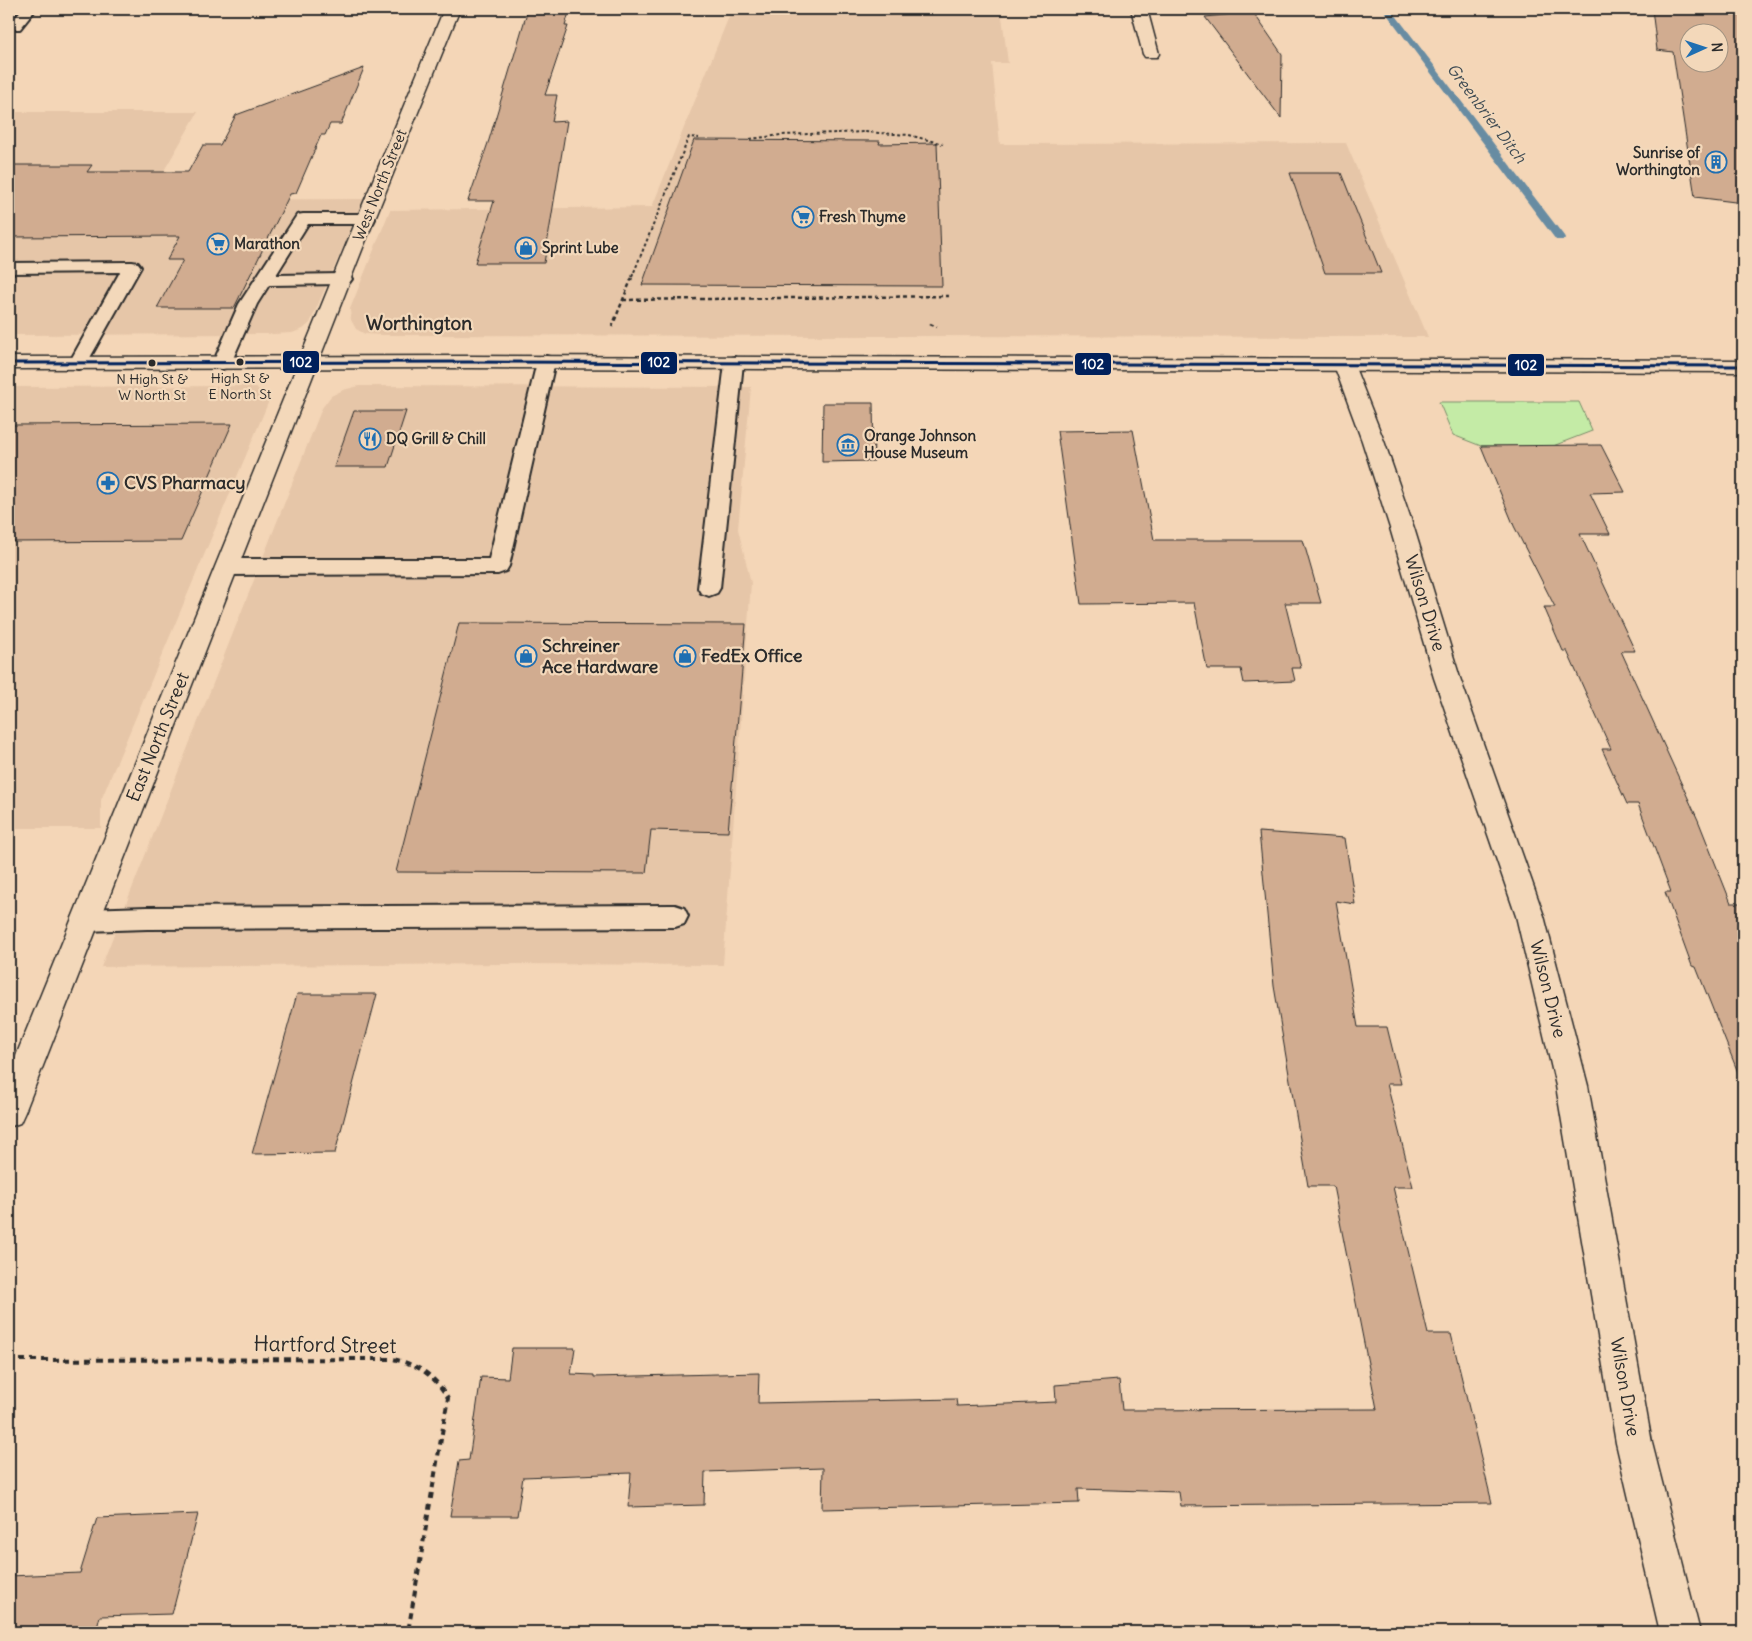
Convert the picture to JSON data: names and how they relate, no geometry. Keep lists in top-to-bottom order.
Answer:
{
  "streets": {
    "street": ["West North Street", "Wilson Drive", "East North Street"],
    "path": ["Hartford Street"]
  },
  "crossings": [
    ["West North Street", "East North Street"]
  ],
  "districts": ["Worthington"],
  "water": ["Greenbrier Ditch"],
  "places": {
    "building": ["Sunrise of Worthington"],
    "supermarket": ["Fresh Thyme", "Marathon"],
    "shop": ["Sprint Lube", "Schreiner Ace Hardware", "FedEx Office"],
    "other": ["High St & E North St", "N High St & W North St"],
    "restaurant": ["DQ Grill & Chill"],
    "museum": ["Orange Johnson House Museum"],
    "pharmacy": ["CVS Pharmacy"]
  },
  "lines": ["transit line 102"],
  "north": "right"
}
